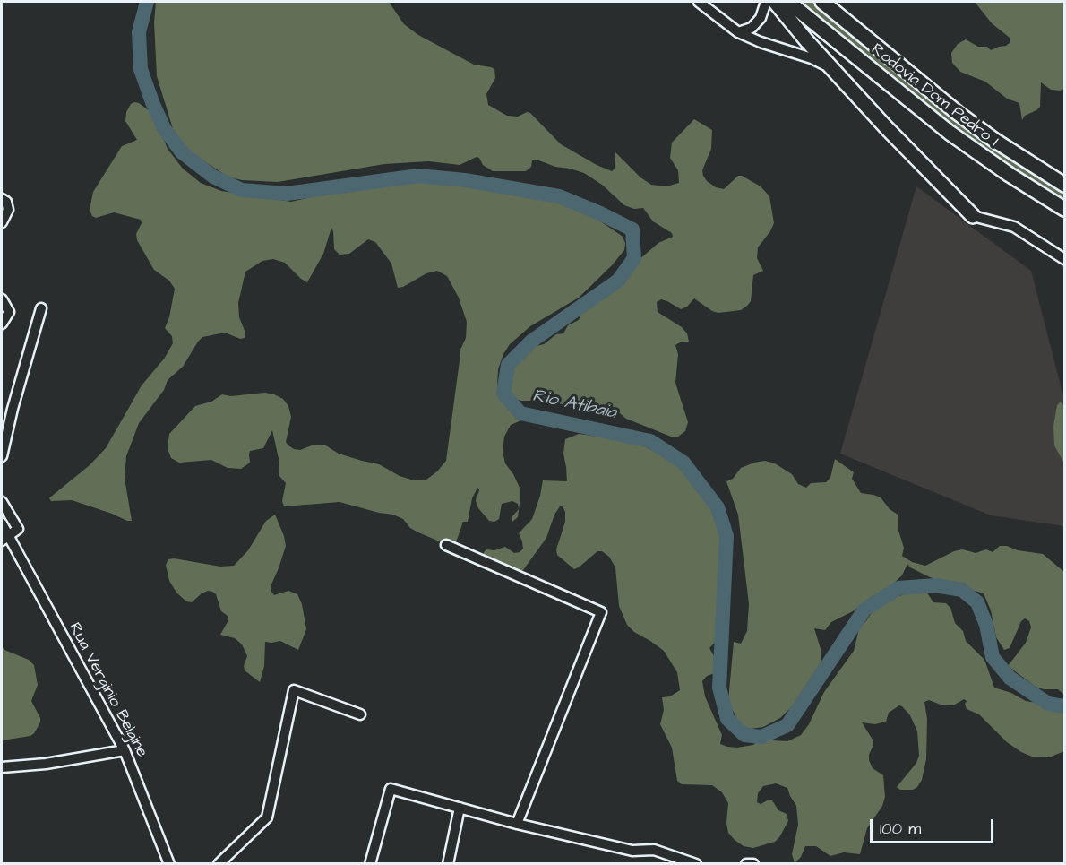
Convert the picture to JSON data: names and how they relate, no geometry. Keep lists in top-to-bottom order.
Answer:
{
  "streets": {
    "highway": ["Rodovia Dom Pedro I"],
    "street": ["Rua Verginio Belgine"]
  },
  "water": ["Rio Atibaia"],
  "scale_bar": "100 m"
}
